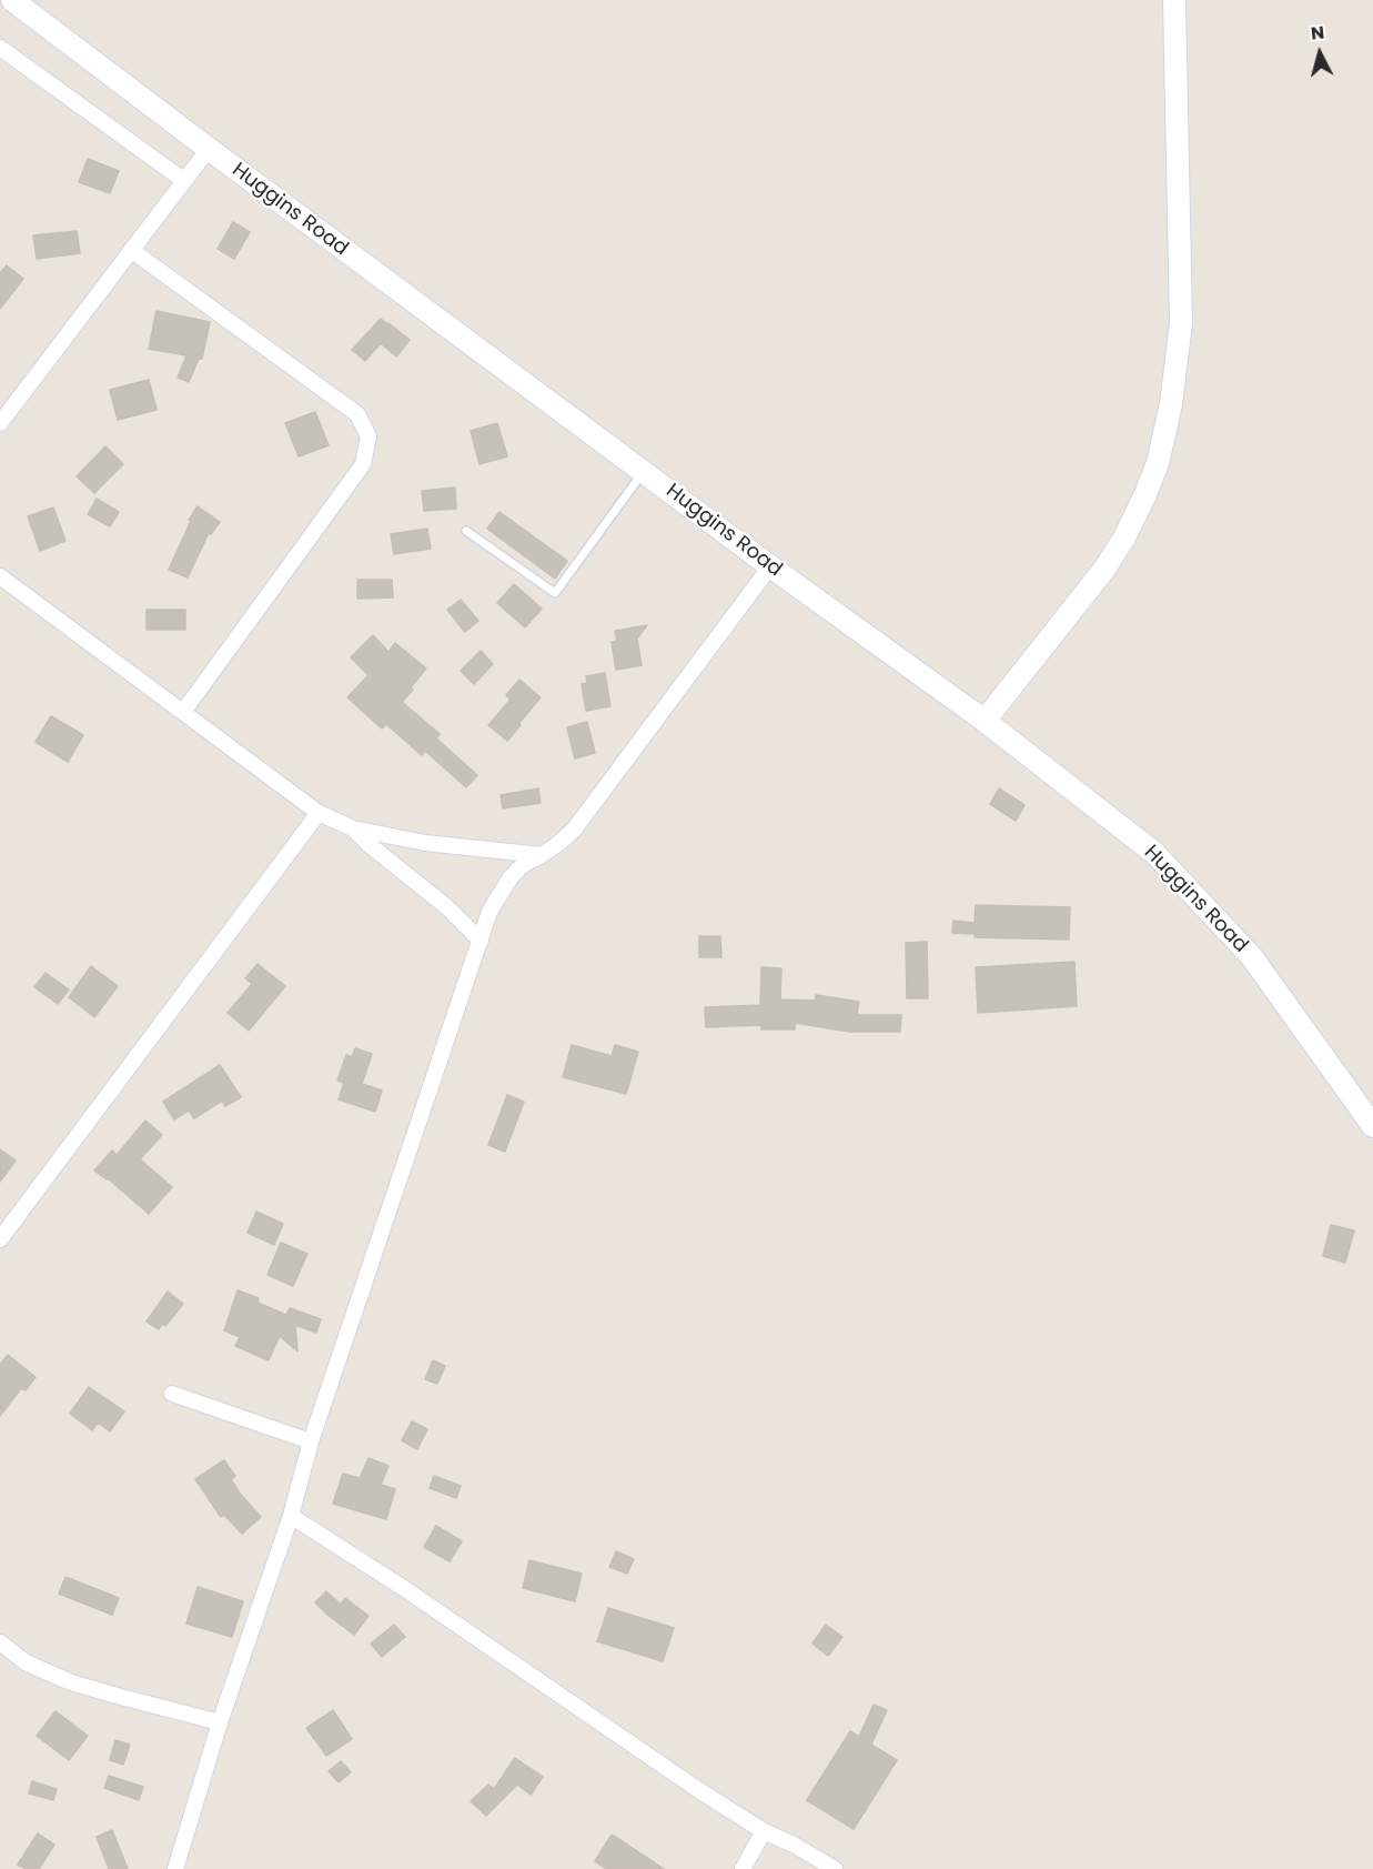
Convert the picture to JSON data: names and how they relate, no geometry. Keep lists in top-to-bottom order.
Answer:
{
  "streets": {
    "street": ["Huggins Road"]
  },
  "north": "top"
}
